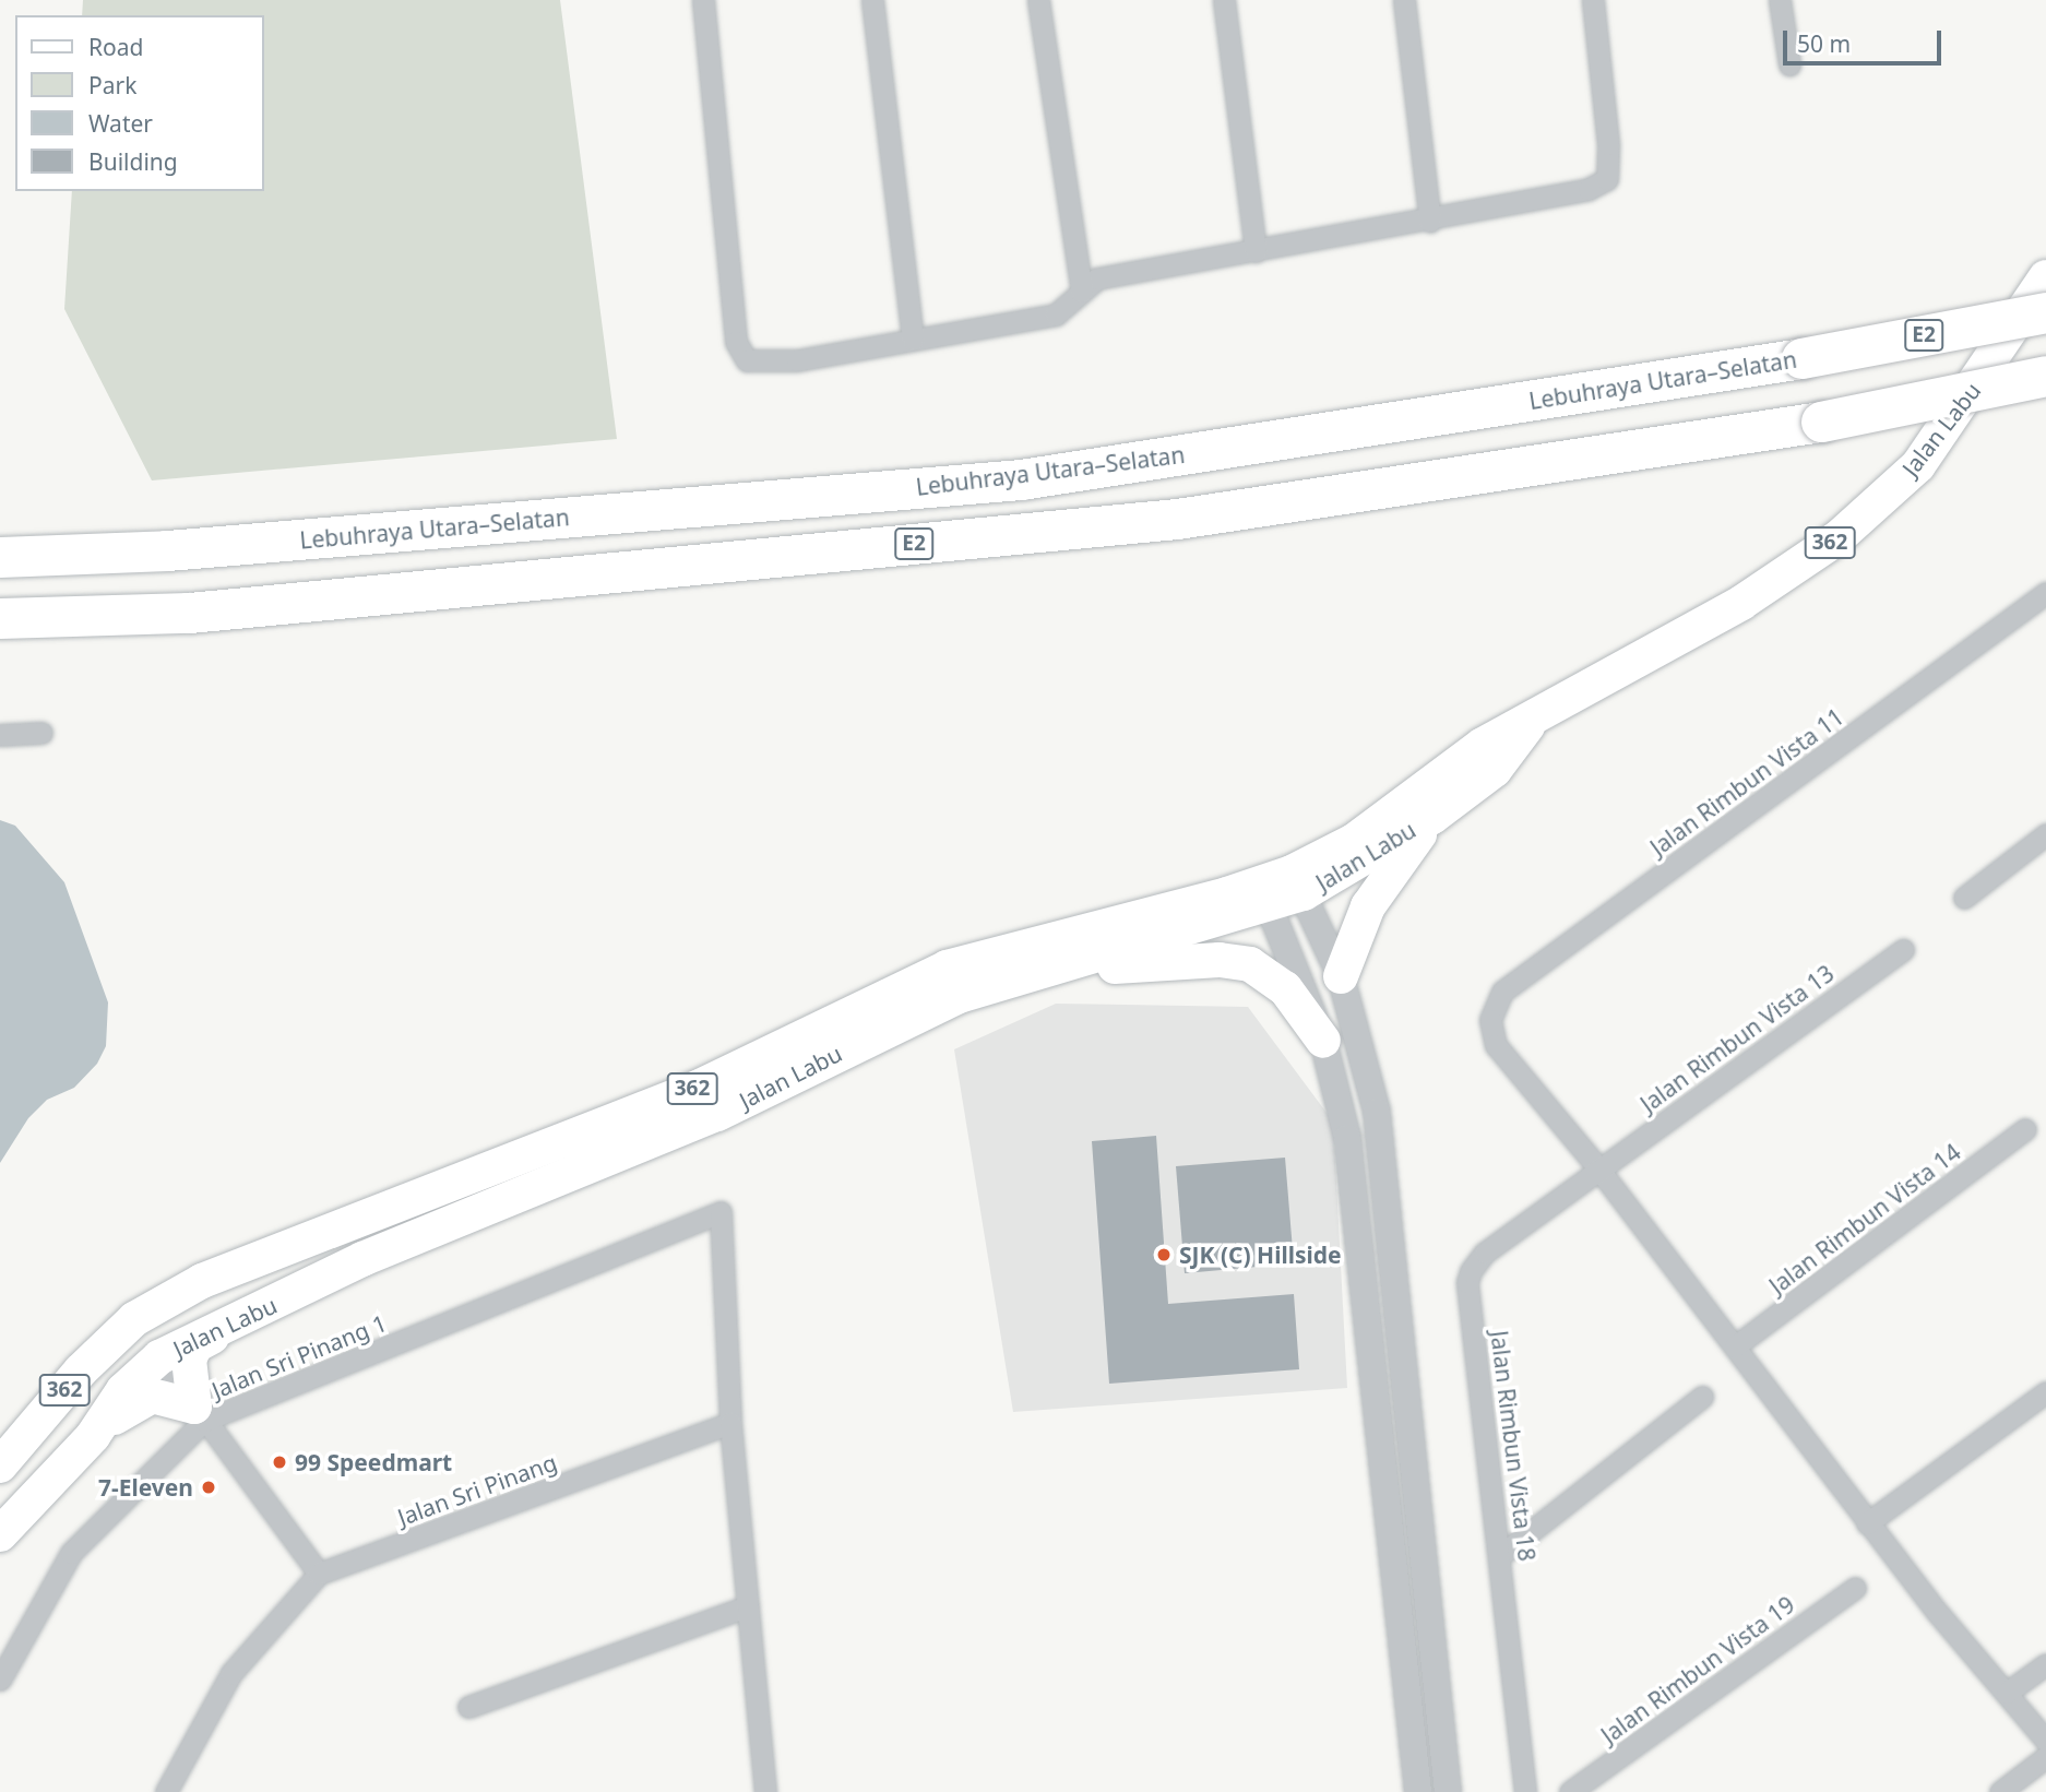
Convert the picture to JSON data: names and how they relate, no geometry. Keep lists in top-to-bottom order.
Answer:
{
  "streets": {
    "highway": ["E2", "Lebuhraya Utara–Selatan"],
    "main road": ["Jalan Labu", "362"],
    "street": [
      "Jalan Rimbun Vista 11",
      "Jalan Rimbun Vista 13",
      "Jalan Rimbun Vista 14",
      "Jalan Sri Pinang 1",
      "Jalan Rimbun Vista 18",
      "Jalan Sri Pinang",
      "Jalan Rimbun Vista 19"
    ]
  },
  "crossings": [
    ["Jalan Rimbun Vista 11", "Jalan Rimbun Vista 13"],
    ["Jalan Rimbun Vista 11", "Jalan Rimbun Vista 18"],
    ["Jalan Rimbun Vista 13", "Jalan Rimbun Vista 18"],
    ["Jalan Sri Pinang 1", "Jalan Sri Pinang"]
  ],
  "places": ["SJK (C) Hillside", "99 Speedmart", "7-Eleven"],
  "legend": [
    "Road",
    "Park",
    "Water",
    "Building"
  ],
  "scale_bar": "50 m"
}
